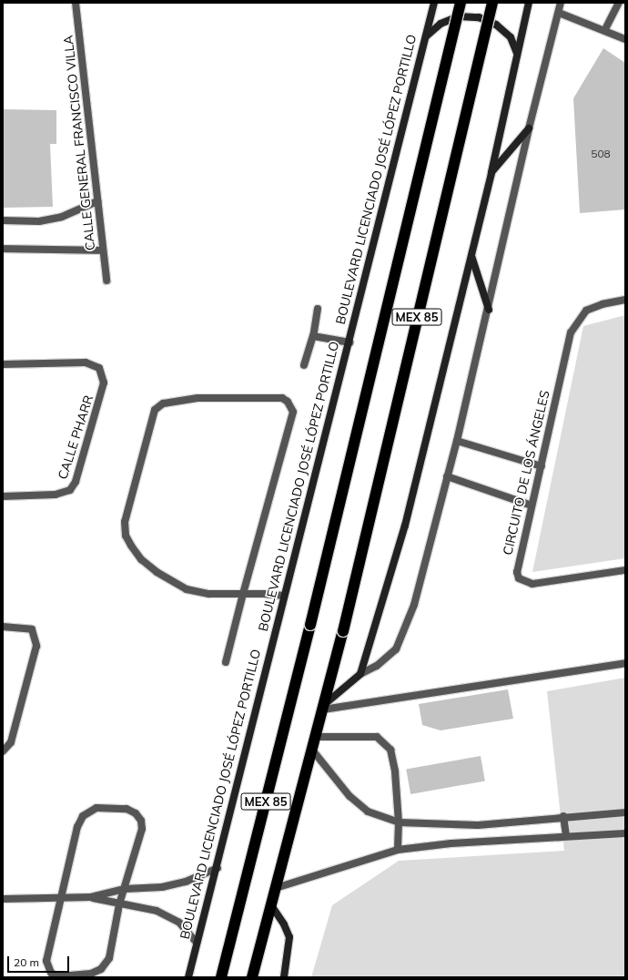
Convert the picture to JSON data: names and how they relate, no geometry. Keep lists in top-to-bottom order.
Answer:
{
  "streets": {
    "highway": ["MEX 85"],
    "street": [
      "CALLE GENERAL FRANCISCO VILLA",
      "BOULEVARD LICENCIADO JOSÉ LÓPEZ PORTILLO",
      "CALLE PHARR",
      "CIRCUITO DE LOS ÁNGELES"
    ]
  },
  "house_numbers": ["508"],
  "scale_bar": "20 m"
}
